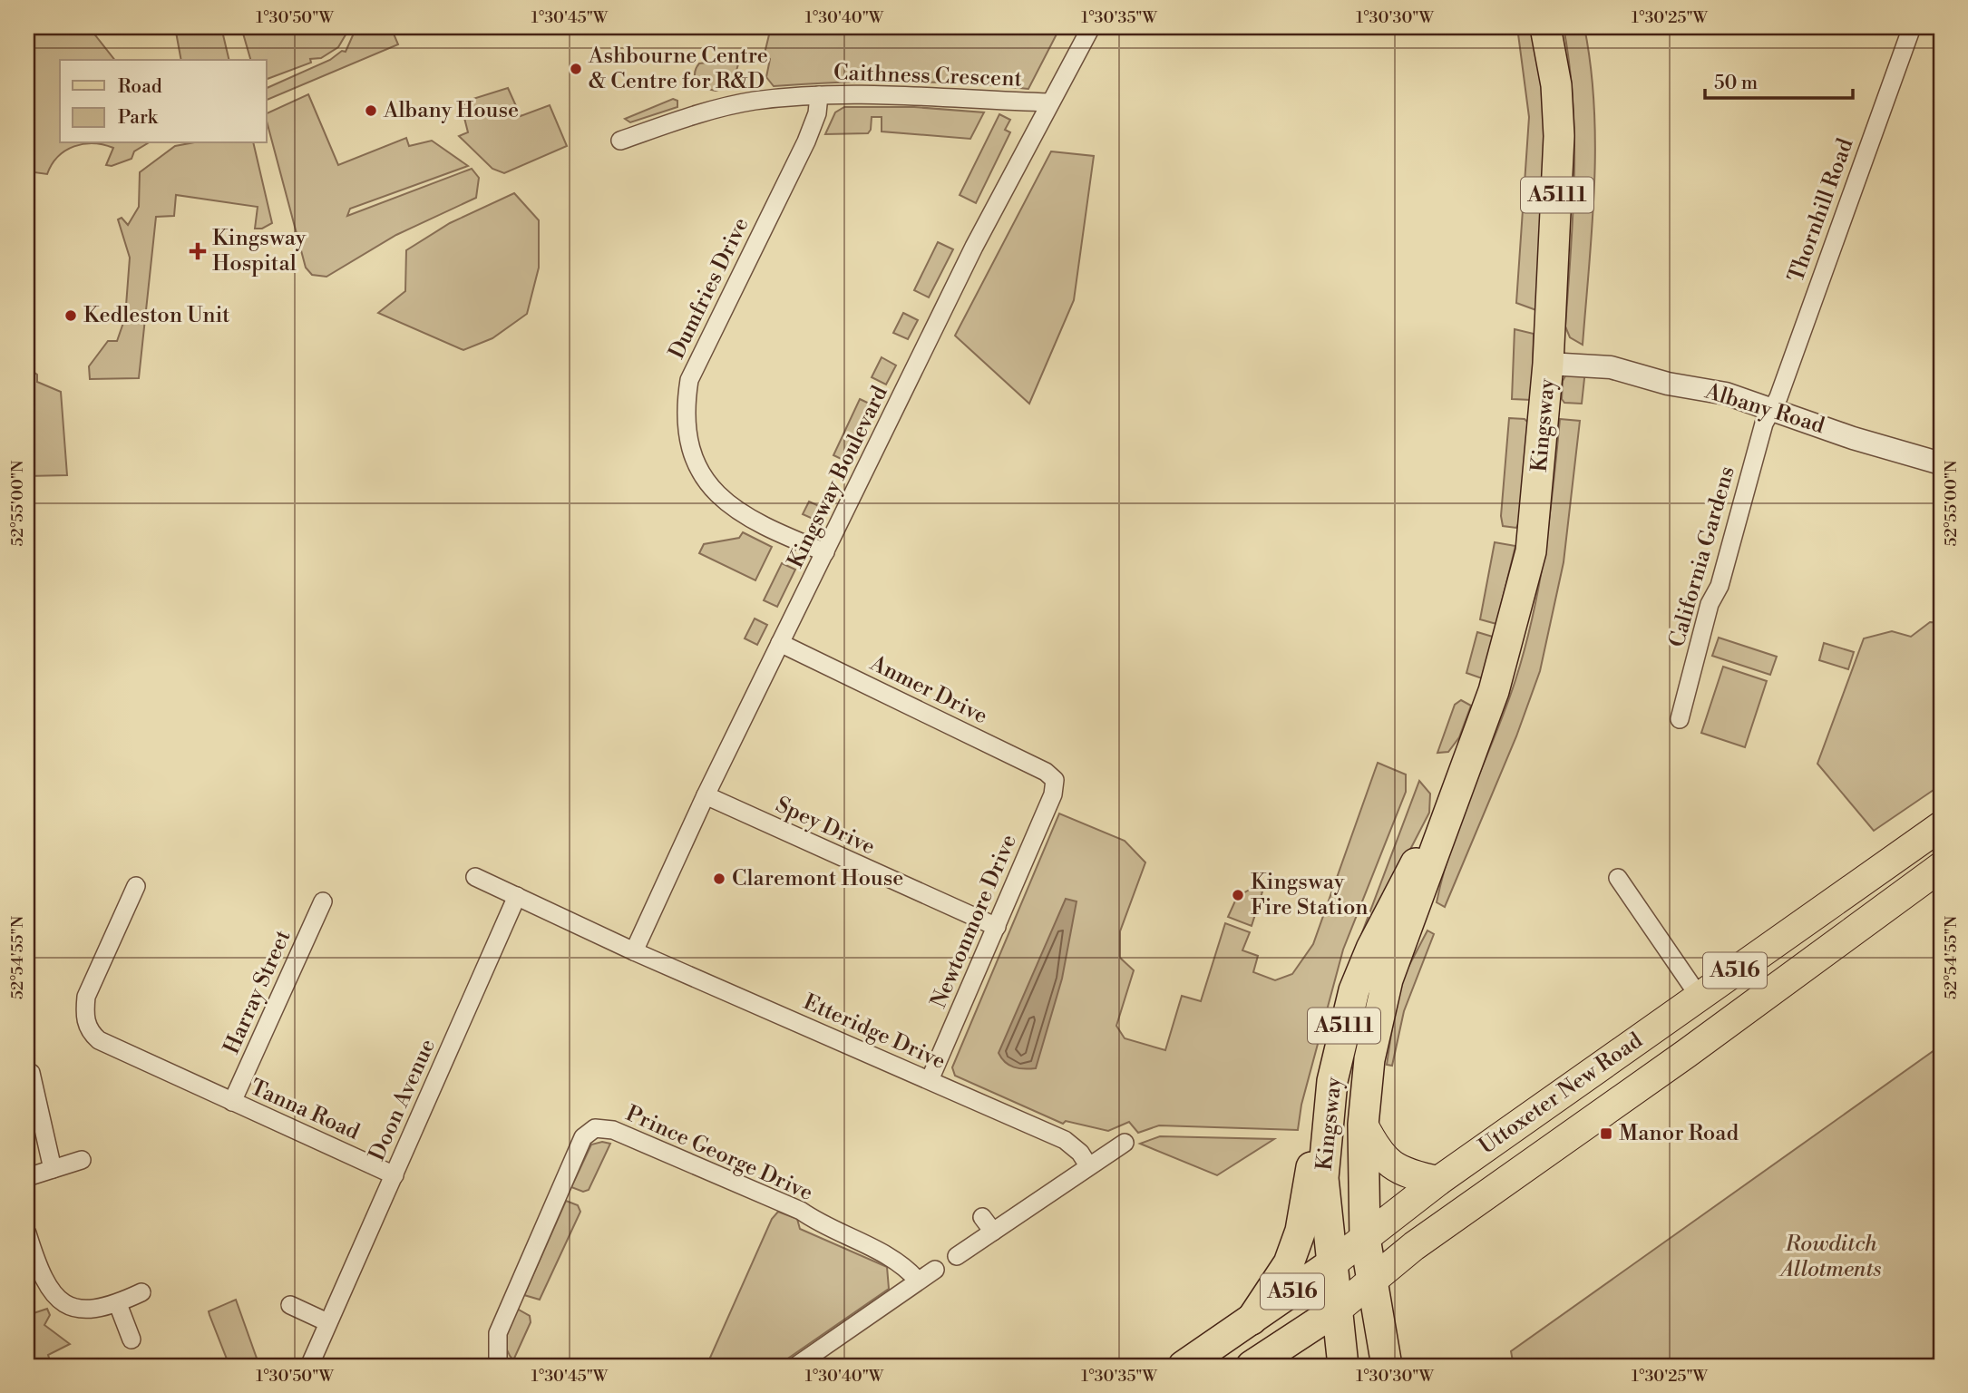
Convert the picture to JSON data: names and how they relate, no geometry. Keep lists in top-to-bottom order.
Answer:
{
  "streets": {
    "highway": [
      "A5111",
      "Kingsway",
      "A516",
      "Uttoxeter New Road"
    ],
    "street": [
      "Caithness Crescent",
      "Thornhill Road",
      "Dumfries Drive",
      "Albany Road",
      "Kingsway Boulevard",
      "California Gardens",
      "Anmer Drive",
      "Spey Drive",
      "Newtonmore Drive",
      "Harray Street",
      "Etteridge Drive",
      "Doon Avenue",
      "Tanna Road",
      "Prince George Drive"
    ]
  },
  "crossings": [
    ["Caithness Crescent", "Dumfries Drive"],
    ["Caithness Crescent", "Kingsway Boulevard"],
    ["A5111", "Kingsway"],
    ["A5111", "Uttoxeter New Road"],
    ["Thornhill Road", "Albany Road"],
    ["Thornhill Road", "California Gardens"],
    ["Dumfries Drive", "Kingsway Boulevard"],
    ["Albany Road", "Kingsway"],
    ["Albany Road", "California Gardens"],
    ["Kingsway", "Uttoxeter New Road"],
    ["Kingsway Boulevard", "Anmer Drive"],
    ["Kingsway Boulevard", "Spey Drive"],
    ["Kingsway Boulevard", "Etteridge Drive"],
    ["Anmer Drive", "Newtonmore Drive"],
    ["Spey Drive", "Newtonmore Drive"],
    ["Newtonmore Drive", "Etteridge Drive"],
    ["Harray Street", "Tanna Road"],
    ["Etteridge Drive", "Doon Avenue"],
    ["Doon Avenue", "Tanna Road"]
  ],
  "parks": ["Rowditch Allotments"],
  "places": {
    "other": [
      "Ashbourne Centre & Centre for R&D",
      "Albany House",
      "Kedleston Unit",
      "Claremont House",
      "Kingsway Fire Station"
    ],
    "health": ["Kingsway Hospital"],
    "transit": ["Manor Road"]
  },
  "legend": ["Road", "Park"],
  "scale_bar": "50 m",
  "coordinates": [
    "1°30'50\"W",
    "1°30'45\"W",
    "1°30'40\"W",
    "1°30'35\"W",
    "1°30'30\"W",
    "1°30'25\"W",
    "52°55'00\"N",
    "52°54'55\"N"
  ]
}
